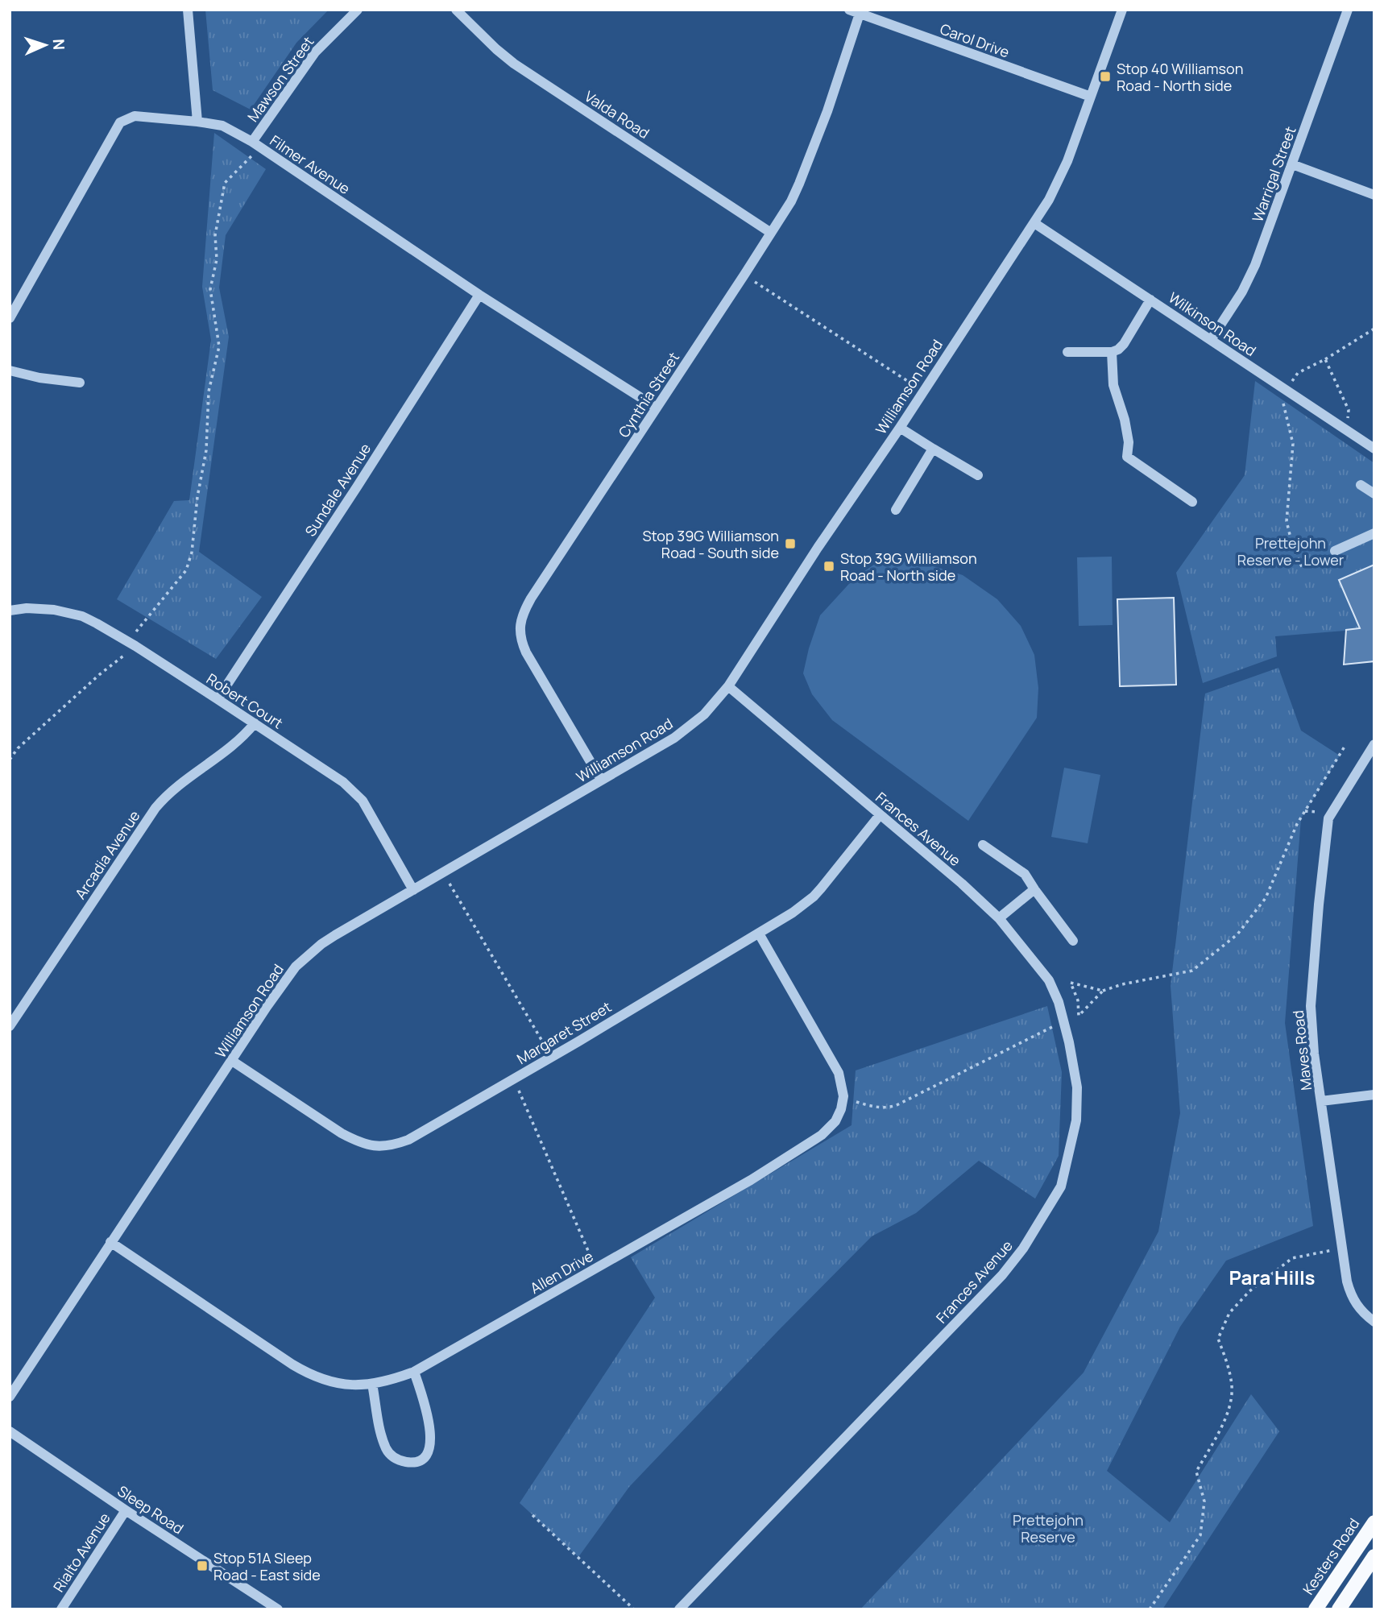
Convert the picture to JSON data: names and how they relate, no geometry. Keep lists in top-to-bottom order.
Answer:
{
  "streets": {
    "main road": ["Kesters Road"],
    "street": [
      "Carol Drive",
      "Mawson Street",
      "Valda Road",
      "Filmer Avenue",
      "Warrigal Street",
      "Wilkinson Road",
      "Williamson Road",
      "Cynthia Street",
      "Sundale Avenue",
      "Robert Court",
      "Frances Avenue",
      "Arcadia Avenue",
      "Margaret Street",
      "Maves Road",
      "Allen Drive",
      "Sleep Road",
      "Rialto Avenue"
    ]
  },
  "crossings": [
    ["Carol Drive", "Williamson Road"],
    ["Carol Drive", "Cynthia Street"],
    ["Mawson Street", "Filmer Avenue"],
    ["Valda Road", "Cynthia Street"],
    ["Filmer Avenue", "Cynthia Street"],
    ["Filmer Avenue", "Sundale Avenue"],
    ["Warrigal Street", "Wilkinson Road"],
    ["Wilkinson Road", "Williamson Road"],
    ["Williamson Road", "Cynthia Street"],
    ["Williamson Road", "Robert Court"],
    ["Williamson Road", "Frances Avenue"],
    ["Williamson Road", "Margaret Street"],
    ["Williamson Road", "Allen Drive"],
    ["Sundale Avenue", "Robert Court"],
    ["Robert Court", "Arcadia Avenue"],
    ["Frances Avenue", "Margaret Street"],
    ["Margaret Street", "Allen Drive"],
    ["Sleep Road", "Rialto Avenue"]
  ],
  "districts": ["Para Hills"],
  "parks": ["Prettejohn Reserve - Lower", "Prettejohn Reserve"],
  "places": {
    "transit": [
      "Stop 40 Williamson Road - North side",
      "Stop 39G Williamson Road - South side",
      "Stop 39G Williamson Road - North side",
      "Stop 51A Sleep Road - East side"
    ]
  },
  "north": "right"
}
